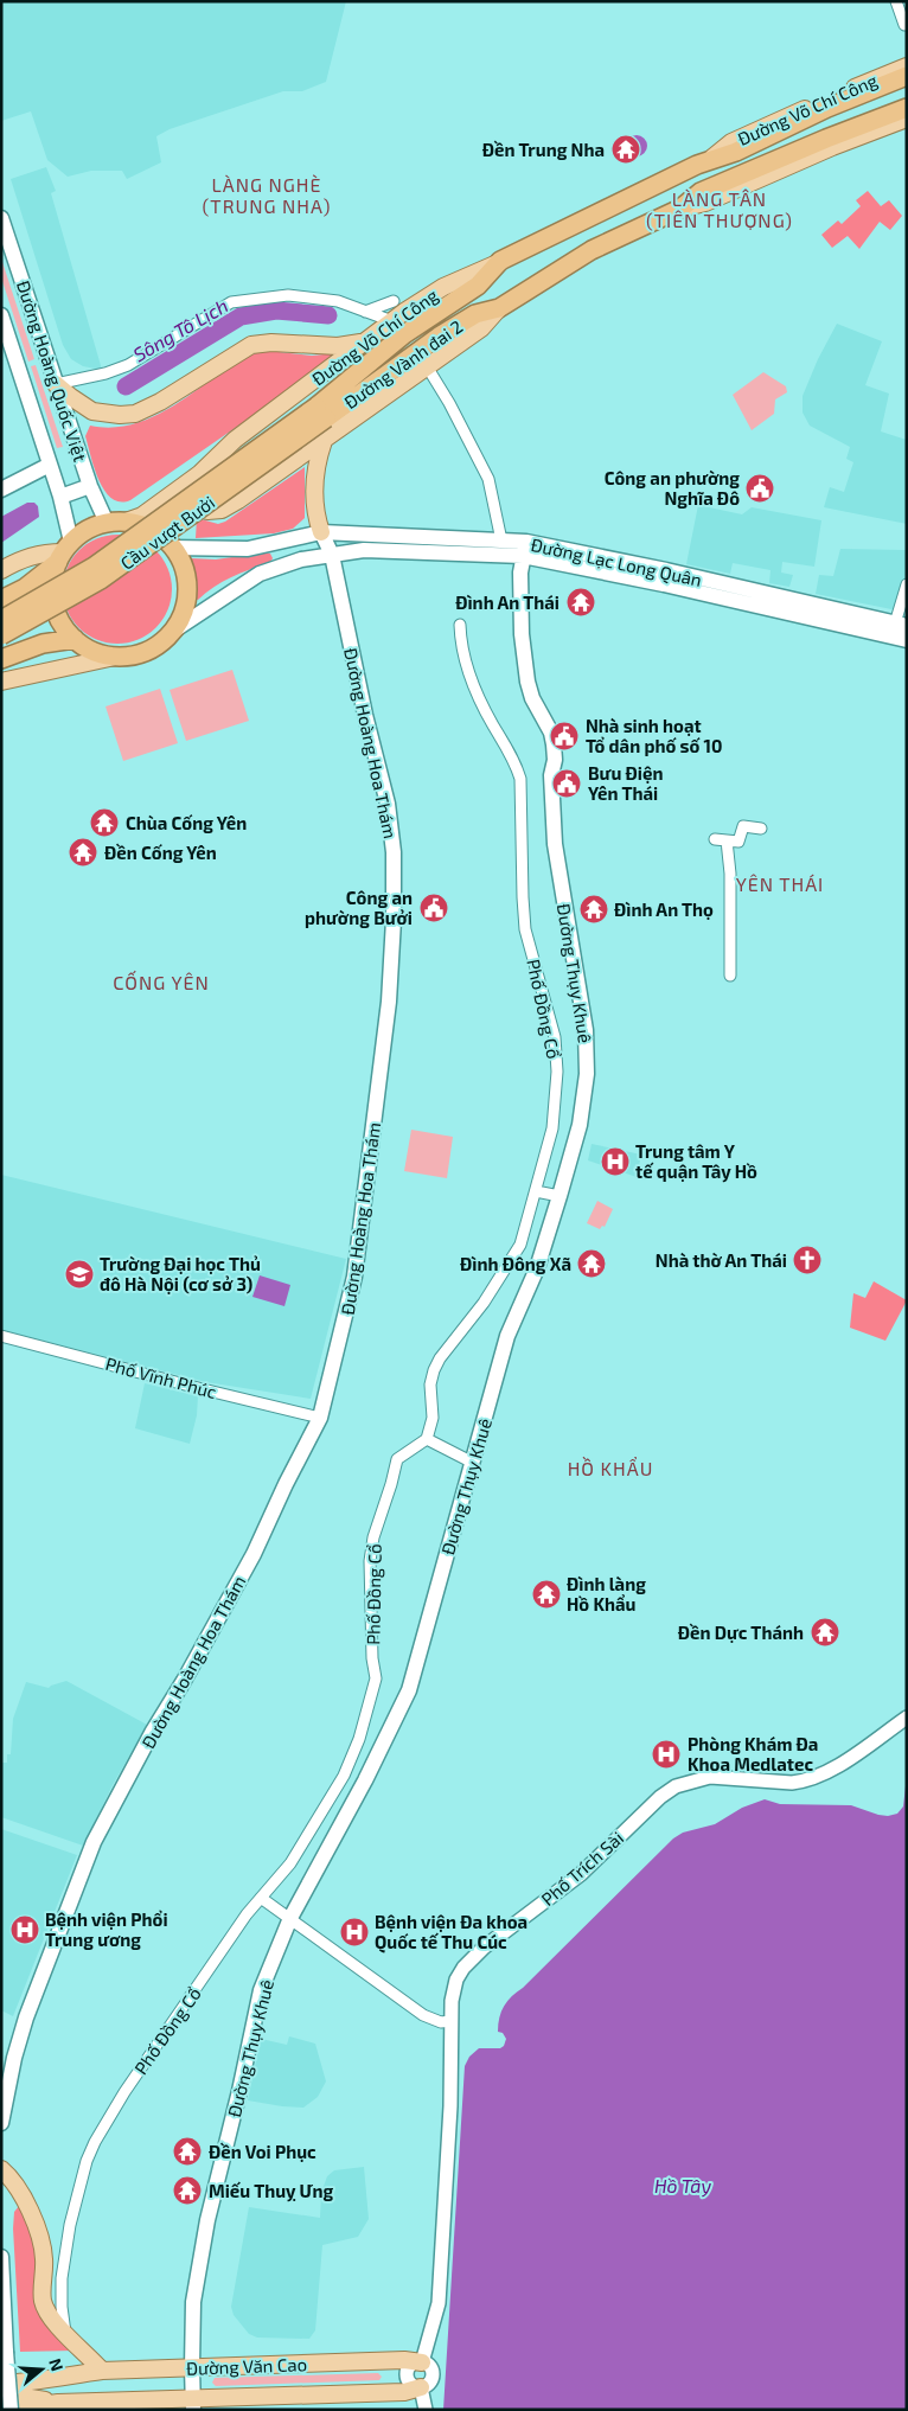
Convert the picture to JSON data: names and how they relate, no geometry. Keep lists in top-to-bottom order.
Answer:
{
  "streets": {
    "highway": ["Đường Võ Chí Công", "Đường Vành đai 2", "Cầu vượt Bưởi"],
    "main road": [
      "Đường Hoàng Quốc Việt",
      "Đường Lạc Long Quân",
      "Đường Hoàng Hoa Thám",
      "Đường Thụy Khuê",
      "Đường Văn Cao"
    ],
    "street": ["Phố Đồng Cổ", "Phố Vĩnh Phúc", "Phố Trích Sài"]
  },
  "crossings": [
    ["Đường Võ Chí Công", "Đường Vành đai 2"],
    ["Đường Võ Chí Công", "Đường Hoàng Quốc Việt"],
    ["Đường Võ Chí Công", "Đường Lạc Long Quân"],
    ["Đường Vành đai 2", "Cầu vượt Bưởi"],
    ["Đường Hoàng Quốc Việt", "Đường Lạc Long Quân"],
    ["Đường Lạc Long Quân", "Đường Hoàng Hoa Thám"],
    ["Đường Lạc Long Quân", "Đường Thụy Khuê"],
    ["Đường Hoàng Hoa Thám", "Phố Vĩnh Phúc"],
    ["Đường Thụy Khuê", "Đường Văn Cao"],
    ["Phố Trích Sài", "Đường Văn Cao"]
  ],
  "districts": [
    "LÀNG NGHÈ (TRUNG NHA)",
    "LÀNG TÂN (TIÊN THƯỢNG)",
    "YÊN THÁI",
    "CỐNG YÊN",
    "HỒ KHẨU"
  ],
  "water": ["Sông Tô Lịch", "Hồ Tây"],
  "places": {
    "temple": [
      "Đền Trung Nha",
      "Đình An Thái",
      "Chùa Cống Yên",
      "Đền Cống Yên",
      "Đình An Thọ",
      "Đình Đông Xã",
      "Đình làng Hồ Khẩu",
      "Đền Dực Thánh",
      "Đền Voi Phục",
      "Miếu Thuỵ Ưng"
    ],
    "public building": [
      "Công an phường Nghĩa Đô",
      "Nhà sinh hoạt Tổ dân phố số 10",
      "Bưu Điện Yên Thái",
      "Công an phường Bưởi"
    ],
    "hospital": [
      "Trung tâm Y tế quận Tây Hồ",
      "Phòng Khám Đa Khoa Medlatec",
      "Bệnh viện Phổi Trung ương",
      "Bệnh viện Đa khoa Quốc tế Thu Cúc"
    ],
    "church": ["Nhà thờ An Thái"],
    "school or university": ["Trường Đại học Thủ đô Hà Nội (cơ sở 3)"]
  },
  "north": "right"
}
